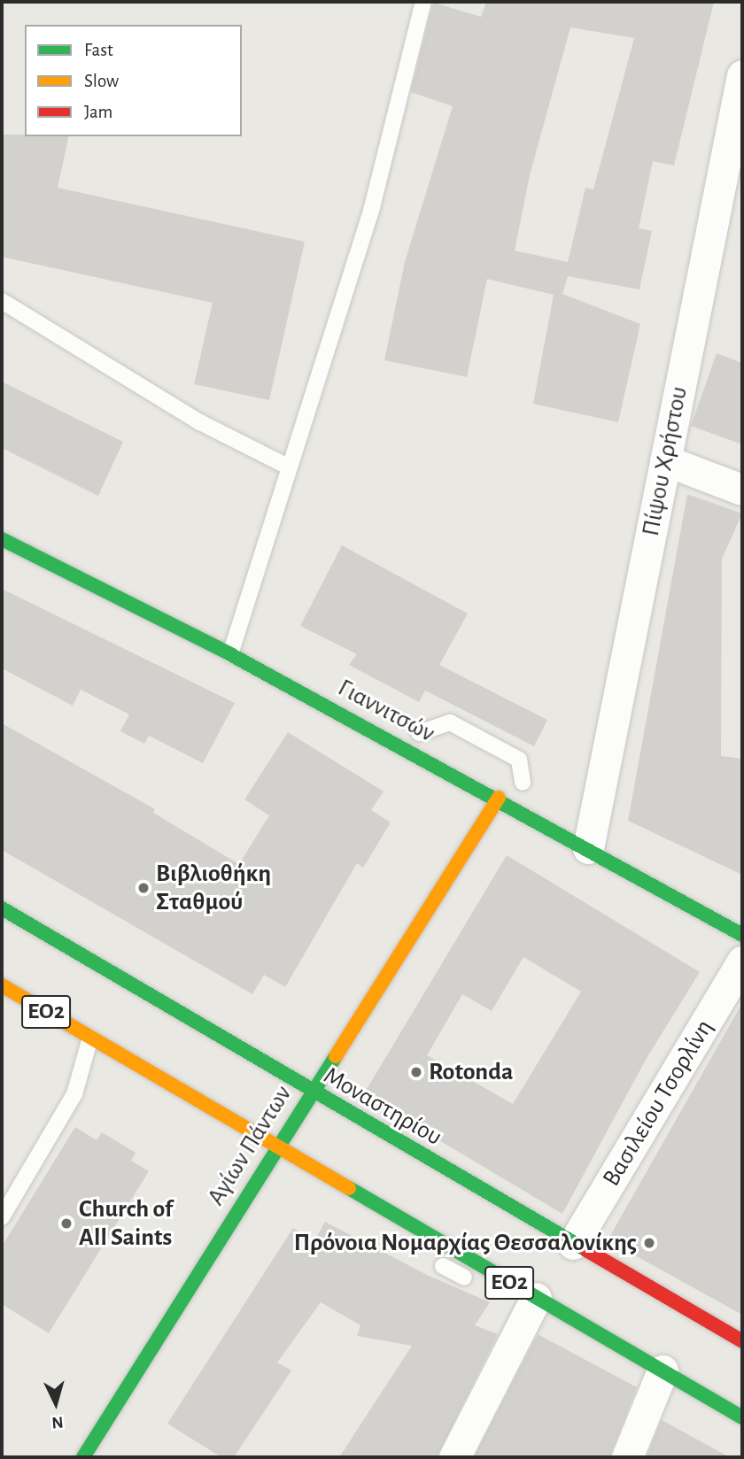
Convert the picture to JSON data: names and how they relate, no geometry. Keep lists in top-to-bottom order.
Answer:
{
  "streets": {
    "main road": [
      "Γιαννιτσών",
      "ΕΟ2",
      "Μοναστηρίου",
      "Αγίων Πάντων"
    ],
    "street": ["Πίψου Χρήστου", "Βασιλείου Τσορλίνη"]
  },
  "crossings": [
    ["Πίψου Χρήστου", "Γιαννιτσών"],
    ["Γιαννιτσών", "Αγίων Πάντων"],
    ["ΕΟ2", "Αγίων Πάντων"],
    ["Βασιλείου Τσορλίνη", "Μοναστηρίου"],
    ["Μοναστηρίου", "Αγίων Πάντων"]
  ],
  "places": [
    "Βιβλιοθήκη Σταθμού",
    "Rotonda",
    "Church of All Saints",
    "Πρόνοια Νομαρχίας Θεσσαλονίκης"
  ],
  "legend": ["Fast", "Slow", "Jam"],
  "north": "bottom"
}
